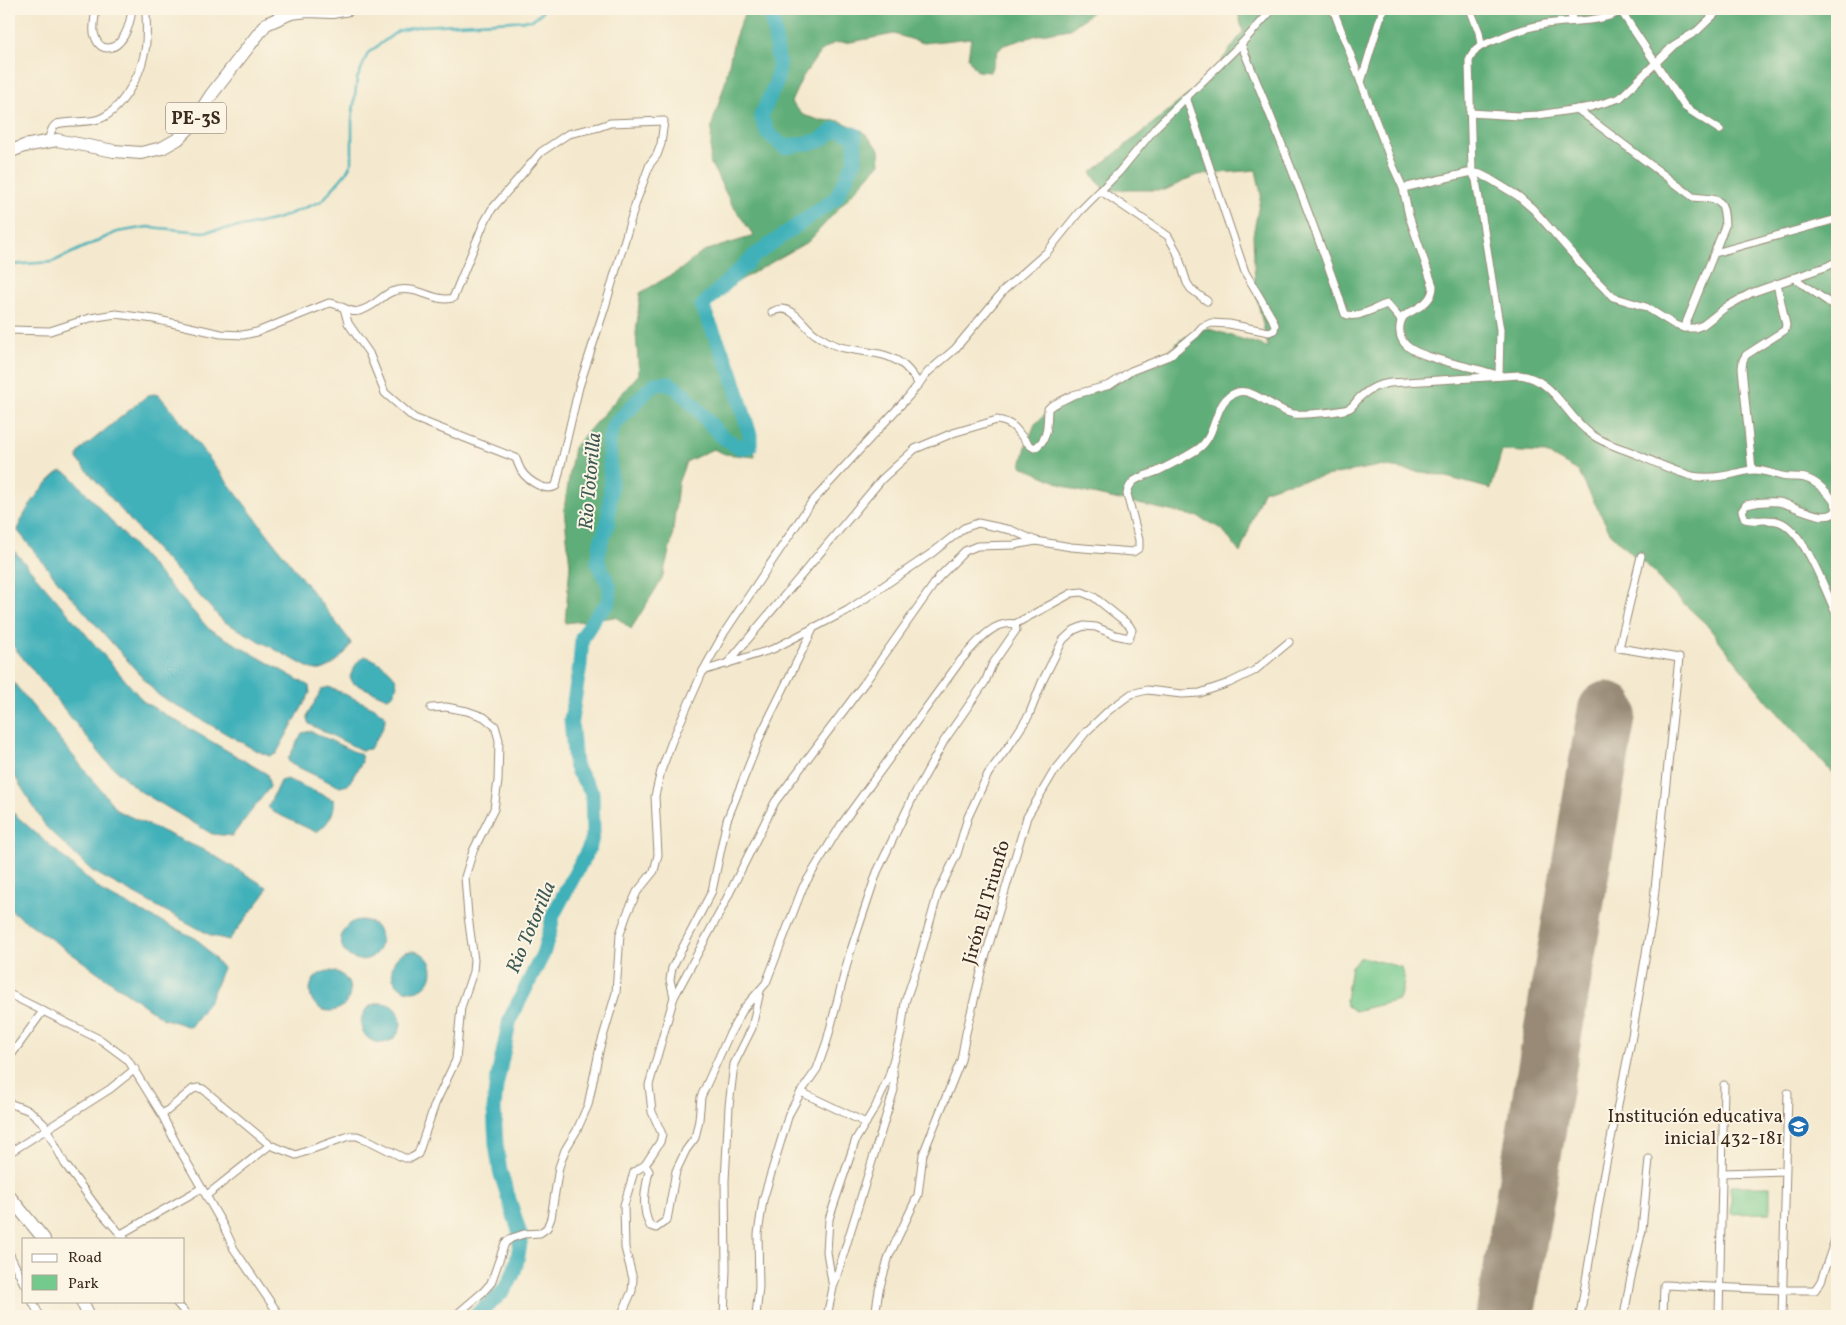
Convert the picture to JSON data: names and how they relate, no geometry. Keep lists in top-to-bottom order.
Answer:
{
  "streets": {
    "highway": ["PE-3S"],
    "street": ["Jirón El Triunfo"]
  },
  "water": ["Rio Totorilla"],
  "places": {
    "school or university": ["Institución educativa inicial 432-181"]
  },
  "legend": ["Road", "Park"]
}
